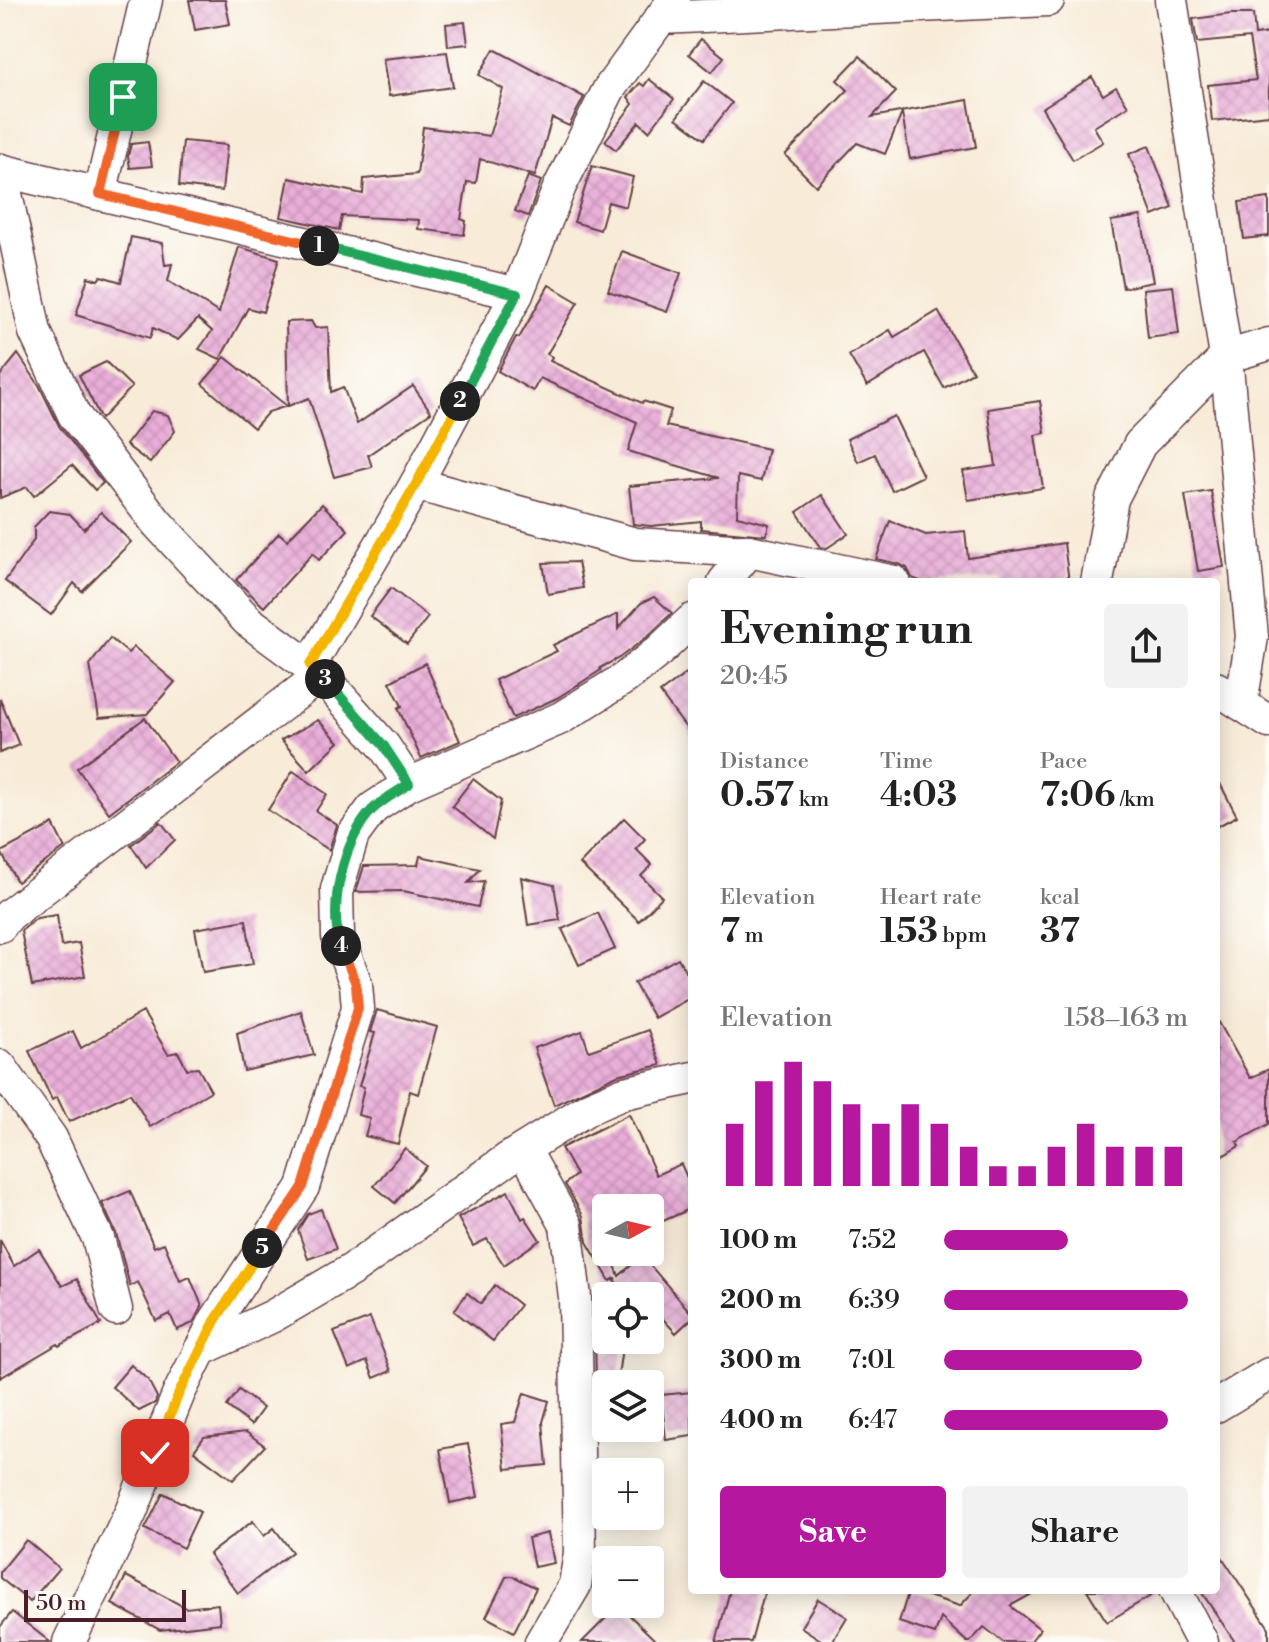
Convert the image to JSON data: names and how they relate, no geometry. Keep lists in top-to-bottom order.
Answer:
{
  "scale_bar": "50 m",
  "north": "right",
  "page": {
    "pins": [
      "1",
      "2",
      "3",
      "4",
      "5"
    ],
    "heading": ["Evening run", "20:45"],
    "stats": [
      ["Distance", "0.57 km"],
      ["Time", "4:03"],
      ["Pace", "7:06 /km"],
      ["Elevation", "7 m"],
      ["Heart rate", "153 bpm"],
      ["kcal", "37"]
    ],
    "chart": ["Elevation", "158–163 m"],
    "map_buttons": ["+", "−"],
    "list": [
      {
        "name": "100 m",
        "note": "7:52"
      },
      {
        "name": "200 m",
        "note": "6:39"
      },
      {
        "name": "300 m",
        "note": "7:01"
      },
      {
        "name": "400 m",
        "note": "6:47"
      }
    ],
    "buttons": ["Save", "Share"],
    "scale": "50 m"
  }
}
